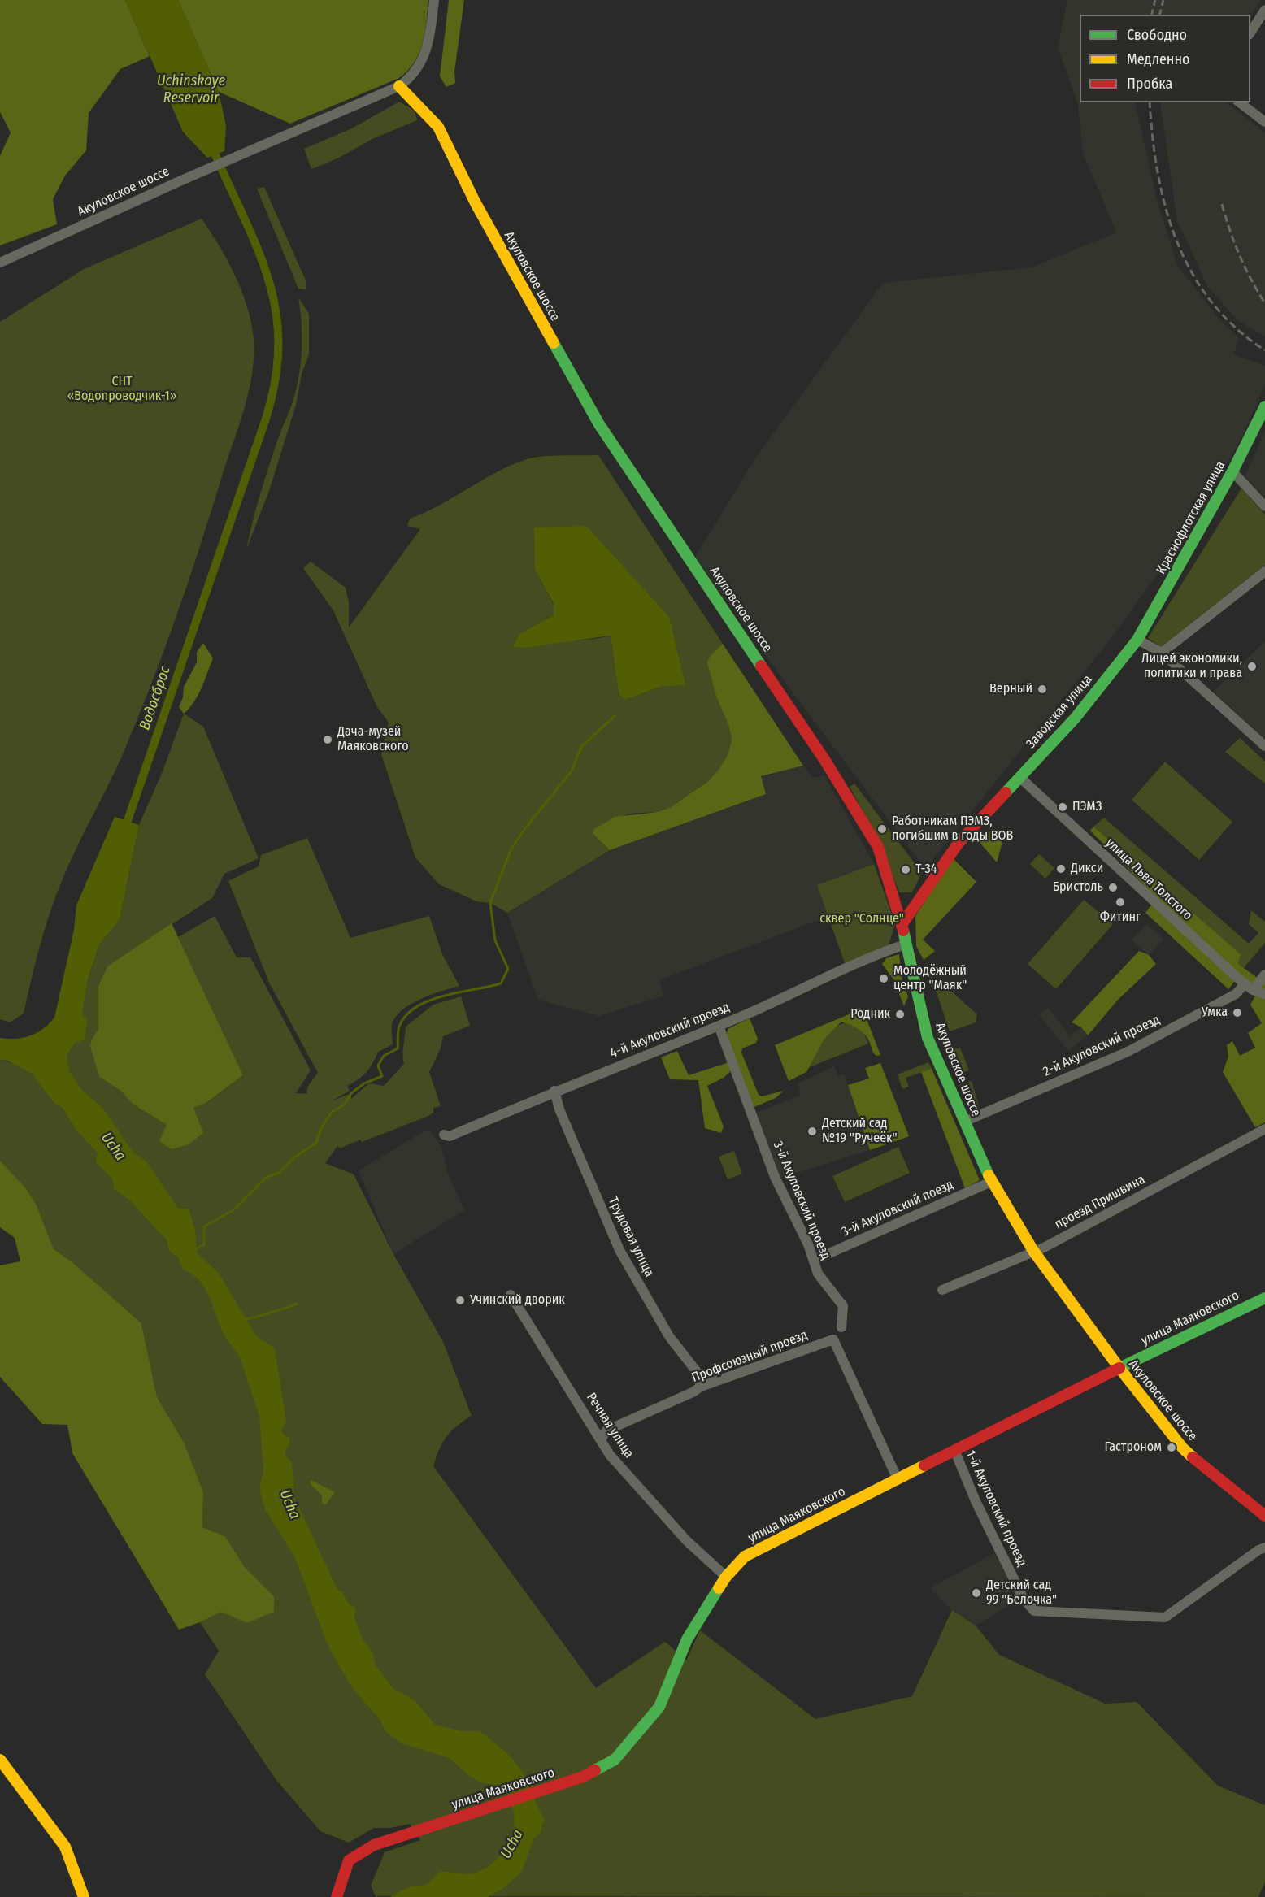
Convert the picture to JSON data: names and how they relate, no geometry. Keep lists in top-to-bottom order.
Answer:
{
  "streets": {
    "street": [
      "Акуловское шоссе",
      "Краснофлотская улица",
      "Заводская улица",
      "улица Льва Толстого",
      "4-й Акуловский проезд",
      "2-й Акуловский проезд",
      "3-й Акуловский проезд",
      "проезд Пришвина",
      "3-й Акуловский поезд",
      "Трудовая улица",
      "улица Маяковского",
      "Профсоюзный проезд",
      "Речная улица",
      "1-й Акуловский проезд"
    ]
  },
  "crossings": [
    ["Акуловское шоссе", "Заводская улица"],
    ["Акуловское шоссе", "4-й Акуловский проезд"],
    ["Акуловское шоссе", "2-й Акуловский проезд"],
    ["Акуловское шоссе", "проезд Пришвина"],
    ["Акуловское шоссе", "3-й Акуловский поезд"],
    ["Акуловское шоссе", "улица Маяковского"],
    ["Краснофлотская улица", "Заводская улица"],
    ["Заводская улица", "улица Льва Толстого"],
    ["улица Льва Толстого", "2-й Акуловский проезд"],
    ["4-й Акуловский проезд", "3-й Акуловский проезд"],
    ["4-й Акуловский проезд", "Трудовая улица"],
    ["3-й Акуловский проезд", "3-й Акуловский поезд"],
    ["Трудовая улица", "Профсоюзный проезд"],
    ["улица Маяковского", "Профсоюзный проезд"],
    ["улица Маяковского", "Речная улица"],
    ["улица Маяковского", "1-й Акуловский проезд"],
    ["Профсоюзный проезд", "Речная улица"]
  ],
  "water": ["Uchinskoye Reservoir", "Водосброс", "Ucha"],
  "parks": ["СНТ «Водопроводчик-1»", "сквер \"Солнце\""],
  "places": [
    "Лицей экономики, политики и права",
    "Верный",
    "Дача-музей Маяковского",
    "ПЭМЗ",
    "Работникам ПЭМЗ, погибшим в годы ВОВ",
    "Дикси",
    "Т-34",
    "Бристоль",
    "Фитинг",
    "Молодёжный центр \"Маяк\"",
    "Умка",
    "Родник",
    "Детский сад №19 \"Ручеёк\"",
    "Учинский дворик",
    "Гастроном",
    "Детский сад 99 \"Белочка\""
  ],
  "legend": ["Свободно", "Медленно", "Пробка"]
}
